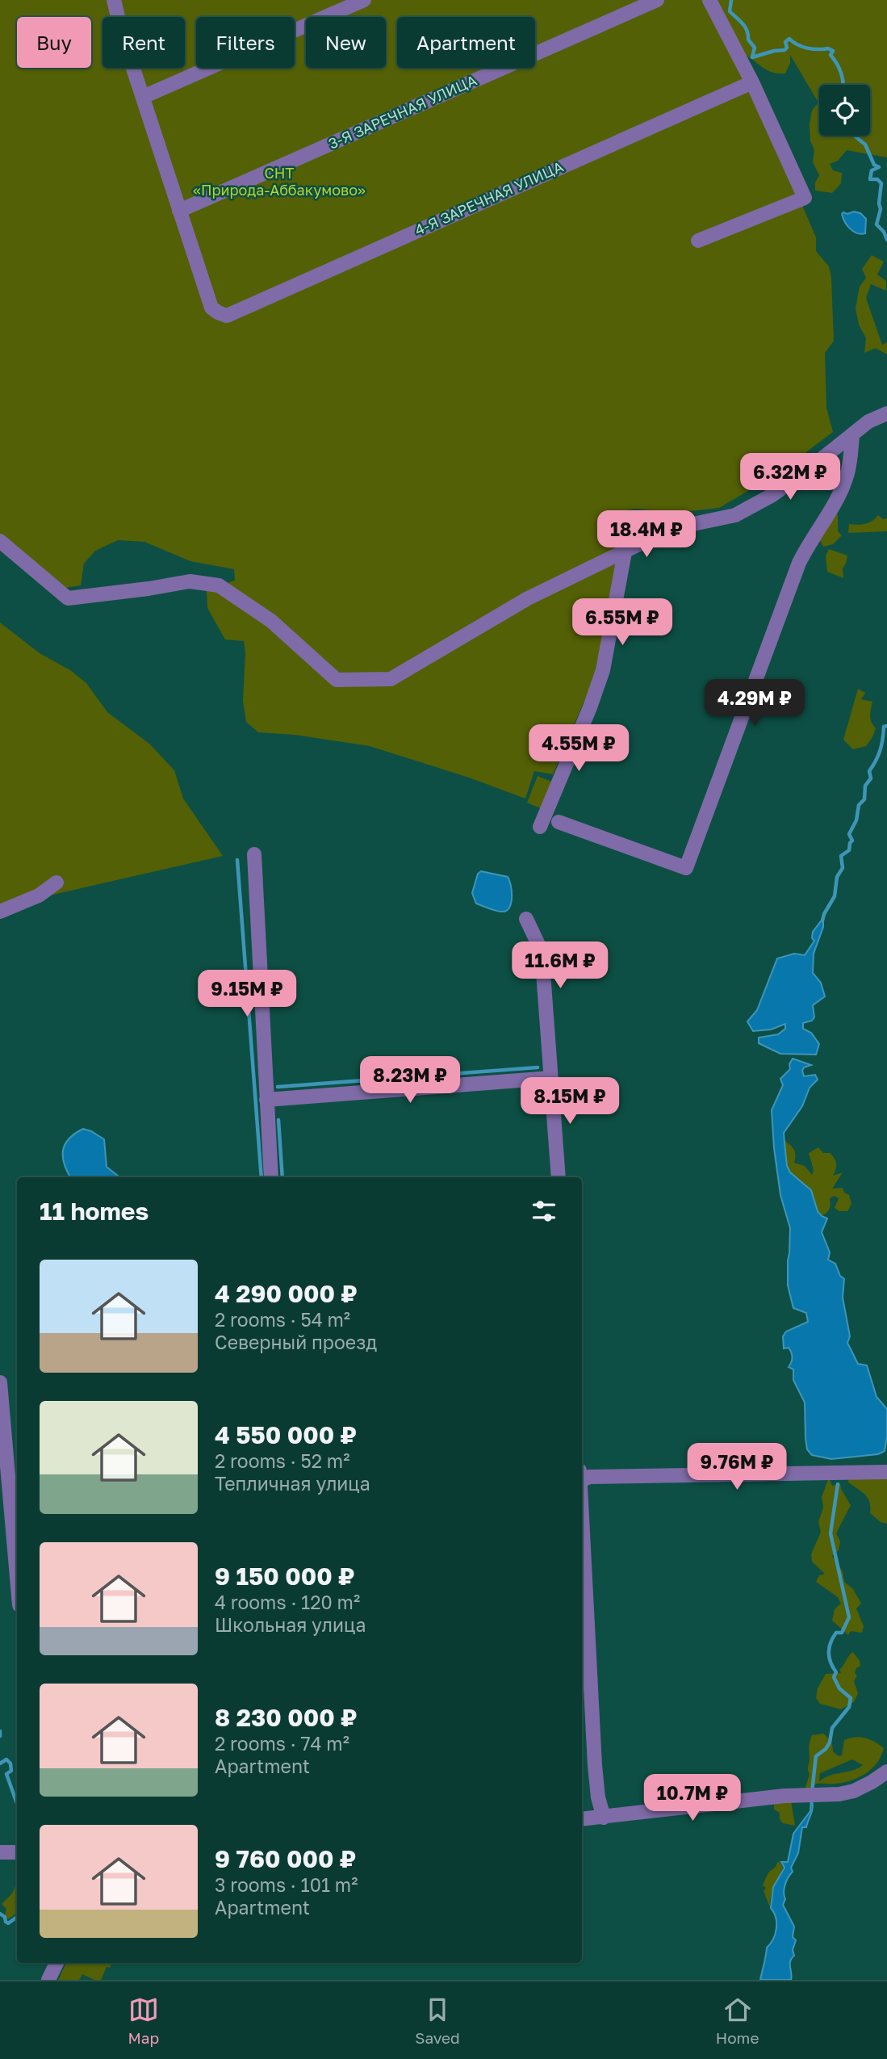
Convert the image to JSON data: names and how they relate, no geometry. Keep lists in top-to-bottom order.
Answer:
{
  "streets": {
    "street": ["3-Я ЗАРЕЧНАЯ УЛИЦА", "4-Я ЗАРЕЧНАЯ УЛИЦА"]
  },
  "crossings": [
    ["3-Я ЗАРЕЧНАЯ УЛИЦА", "4-Я ЗАРЕЧНАЯ УЛИЦА"]
  ],
  "parks": ["СНТ «Природа-Аббакумово»"],
  "page": {
    "chip": [
      "Buy",
      "Rent",
      "Filters",
      "New",
      "Apartment"
    ],
    "price": [
      "6.32M ₽",
      "18.4M ₽",
      "6.55M ₽",
      "4.29M ₽",
      "4.55M ₽",
      "11.6M ₽",
      "9.15M ₽",
      "8.23M ₽",
      "8.15M ₽",
      "9.76M ₽",
      "10.7M ₽"
    ],
    "heading": "11 homes",
    "list": [
      {
        "name": "4 290 000 ₽",
        "note": "2 rooms · 54 m² · Северный проезд"
      },
      {
        "name": "4 550 000 ₽",
        "note": "2 rooms · 52 m² · Тепличная улица"
      },
      {
        "name": "9 150 000 ₽",
        "note": "4 rooms · 120 m² · Школьная улица"
      },
      {
        "name": "8 230 000 ₽",
        "note": "2 rooms · 74 m² · Apartment"
      },
      {
        "name": "9 760 000 ₽",
        "note": "3 rooms · 101 m² · Apartment"
      }
    ],
    "tabs": ["Map", "Saved", "Home"]
  }
}
